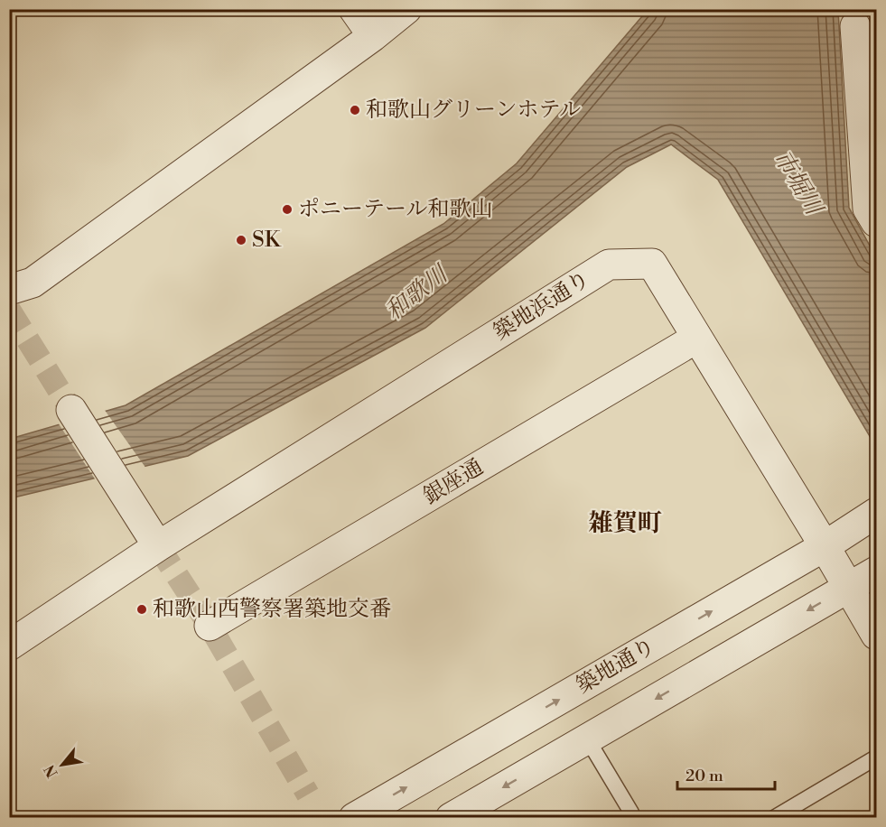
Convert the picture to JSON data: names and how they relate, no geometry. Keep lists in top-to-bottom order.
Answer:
{
  "streets": {
    "street": ["築地浜通り", "銀座通", "築地通り"]
  },
  "crossings": [
    ["築地浜通り", "銀座通"],
    ["築地浜通り", "築地通り"]
  ],
  "districts": ["雑賀町"],
  "water": ["市堀川", "和歌川"],
  "places": [
    "和歌山グリーンホテル",
    "ポニーテール和歌山",
    "SK",
    "和歌山西警察署築地交番"
  ],
  "scale_bar": "20 m",
  "north": "bottom left"
}
